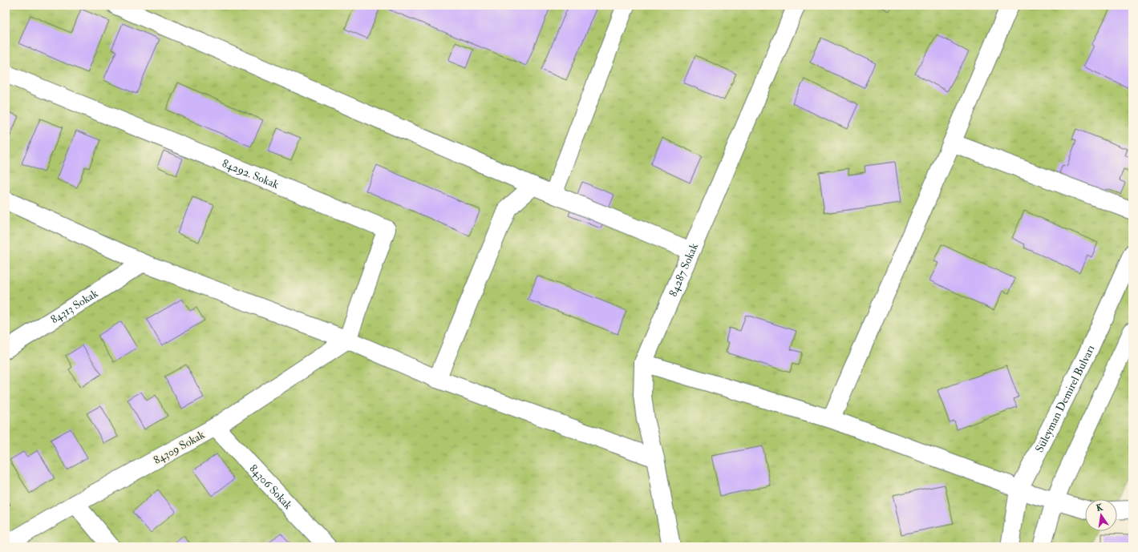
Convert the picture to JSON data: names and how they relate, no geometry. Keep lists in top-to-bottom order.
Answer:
{
  "streets": {
    "street": [
      "84292. Sokak",
      "84287 Sokak",
      "84313 Sokak",
      "Süleyman Demirel Bulvarı",
      "84309 Sokak",
      "84306 Sokak"
    ]
  },
  "crossings": [
    ["84292. Sokak", "84309 Sokak"],
    ["84309 Sokak", "84306 Sokak"]
  ],
  "north": "top"
}
